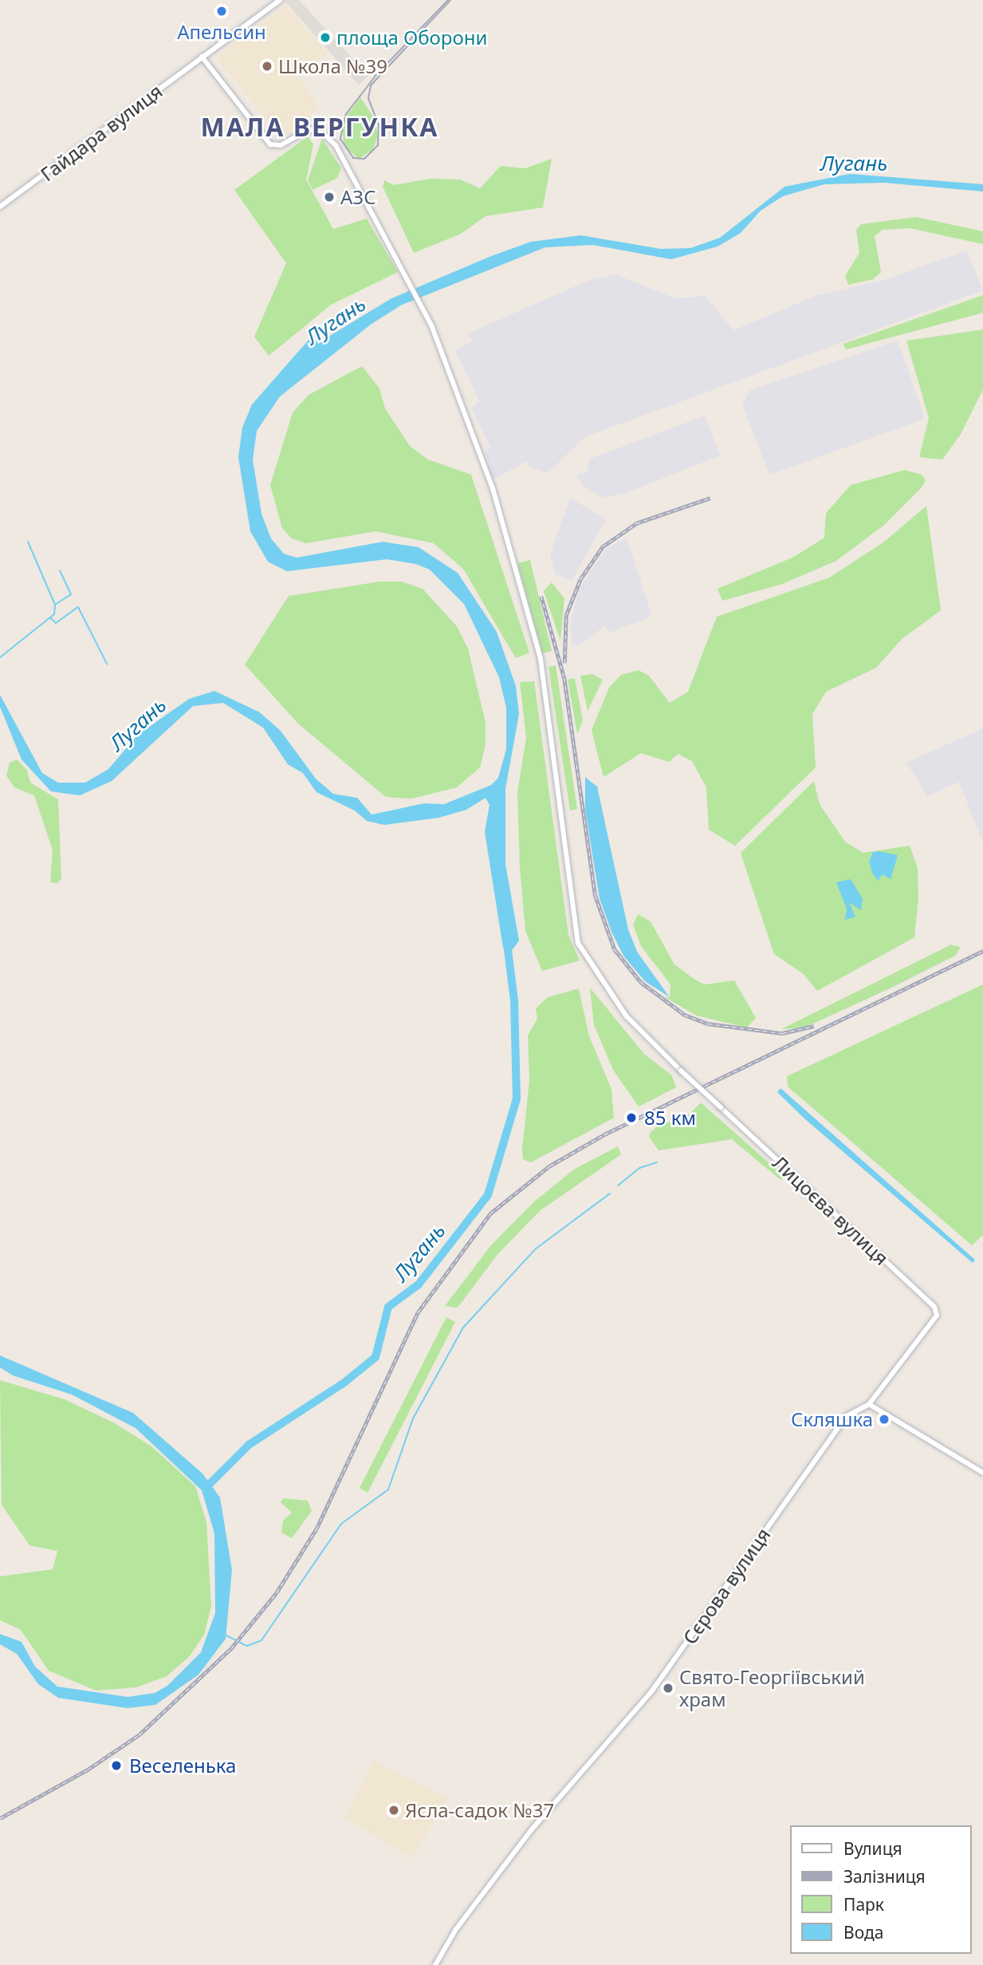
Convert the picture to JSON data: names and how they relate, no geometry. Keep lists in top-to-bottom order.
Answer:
{
  "streets": {
    "street": ["Гайдара вулиця", "Лицоєва вулиця", "Сєрова вулиця"]
  },
  "crossings": [
    ["Гайдара вулиця", "Лицоєва вулиця"],
    ["Лицоєва вулиця", "Сєрова вулиця"]
  ],
  "districts": ["МАЛА ВЕРГУНКА"],
  "water": ["Лугань"],
  "places": [
    "Апельсин",
    "площа Оборони",
    "Школа №39",
    "АЗС",
    "85 км",
    "Скляшка",
    "Свято-Георгіївський храм",
    "Веселенька",
    "Ясла-садок №37"
  ],
  "legend": [
    "Вулиця",
    "Залізниця",
    "Парк",
    "Вода"
  ]
}
